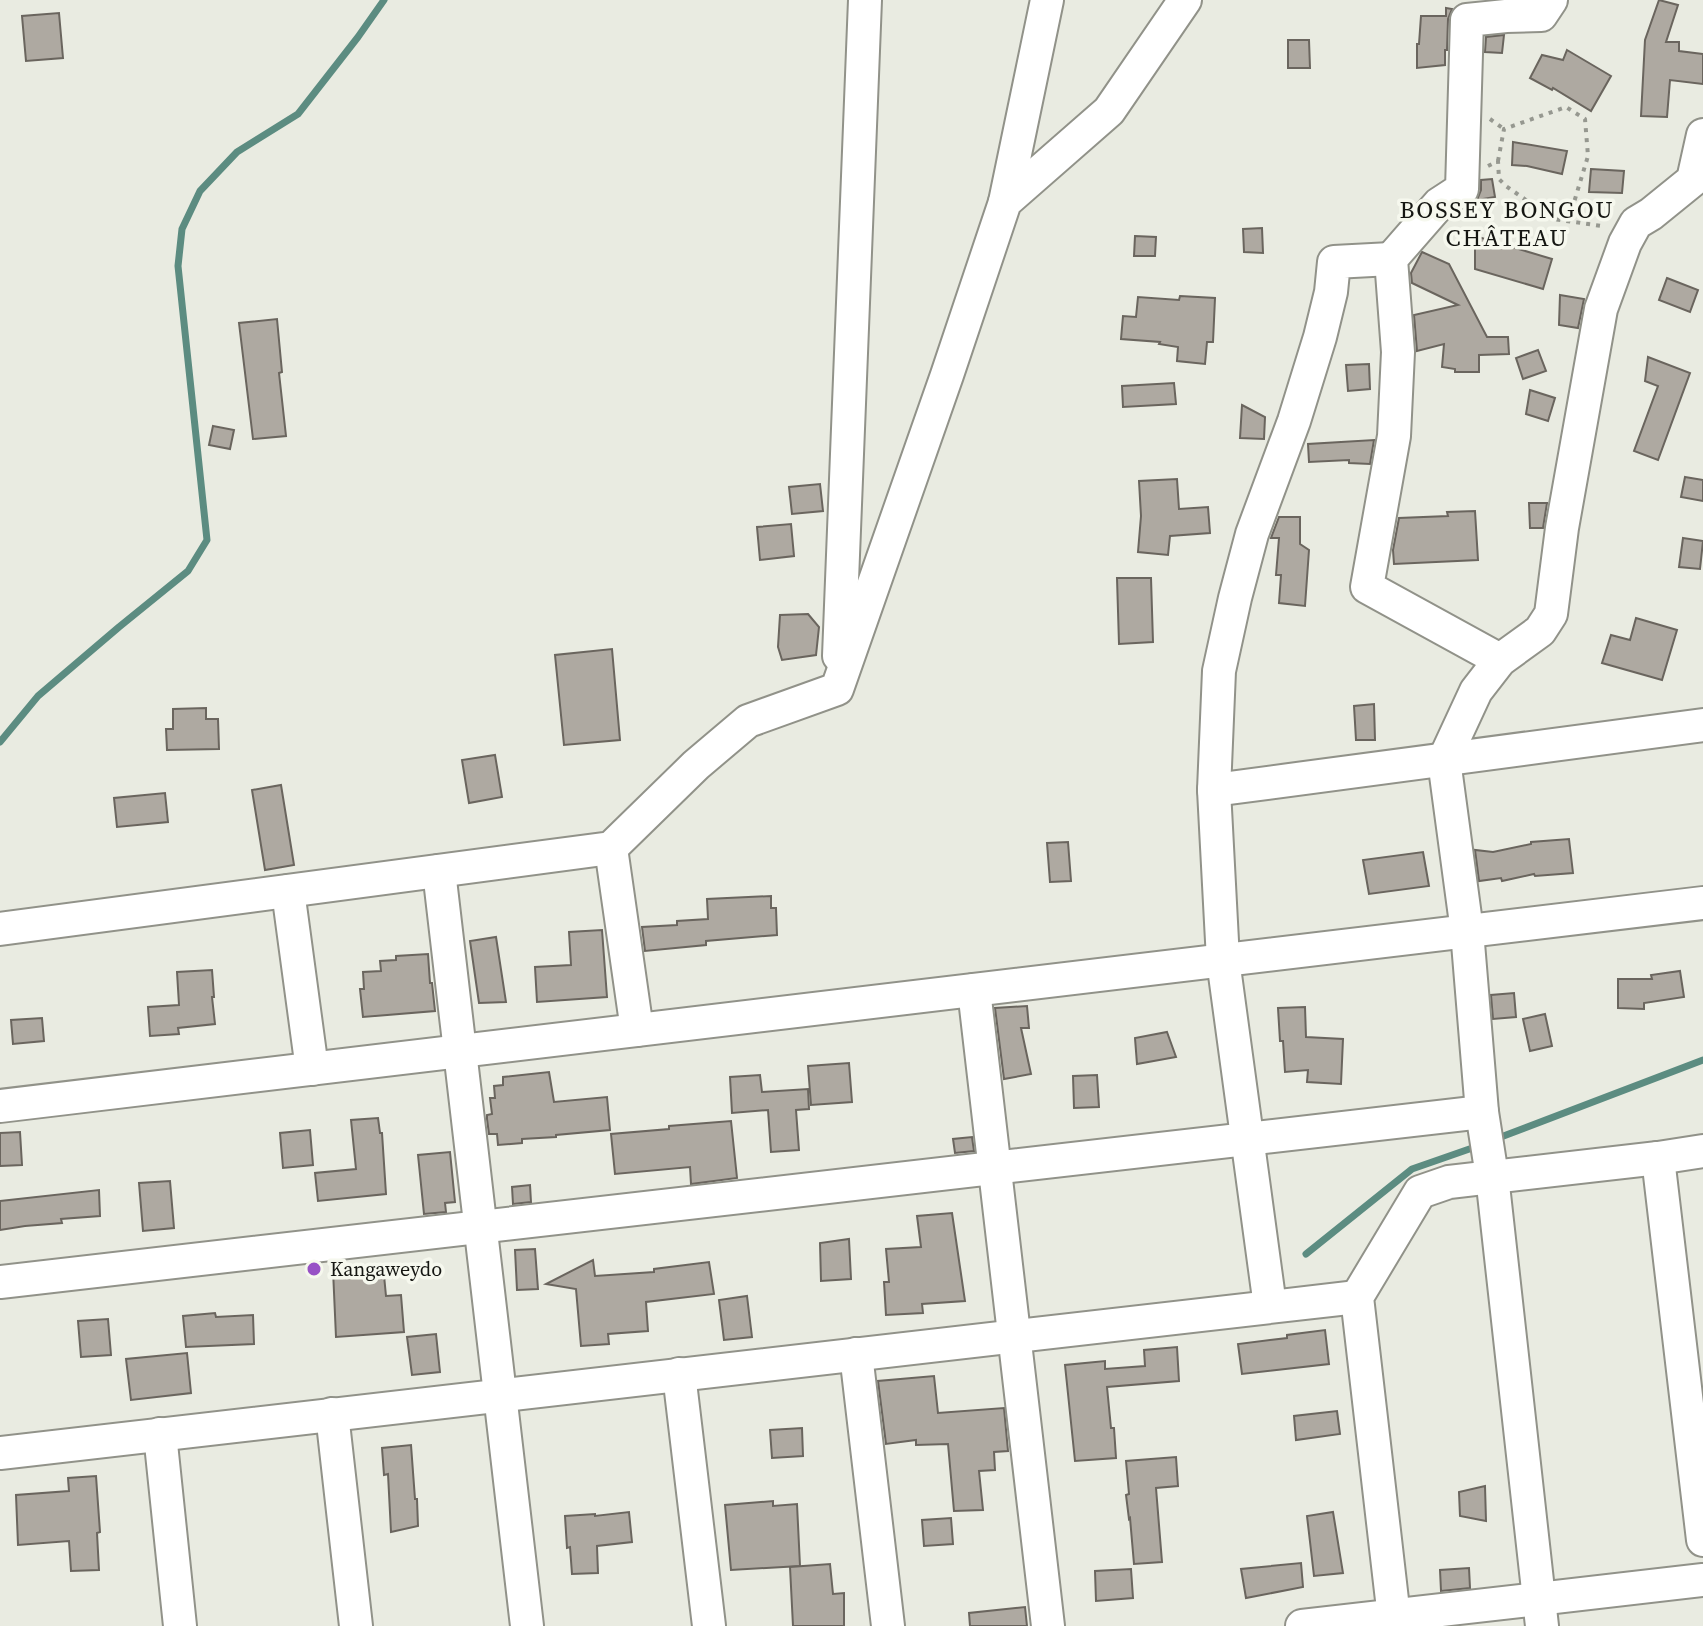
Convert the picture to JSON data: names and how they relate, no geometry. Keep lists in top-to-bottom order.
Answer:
{
  "districts": ["BOSSEY BONGOU CHÂTEAU"],
  "places": ["Kangaweydo"]
}
